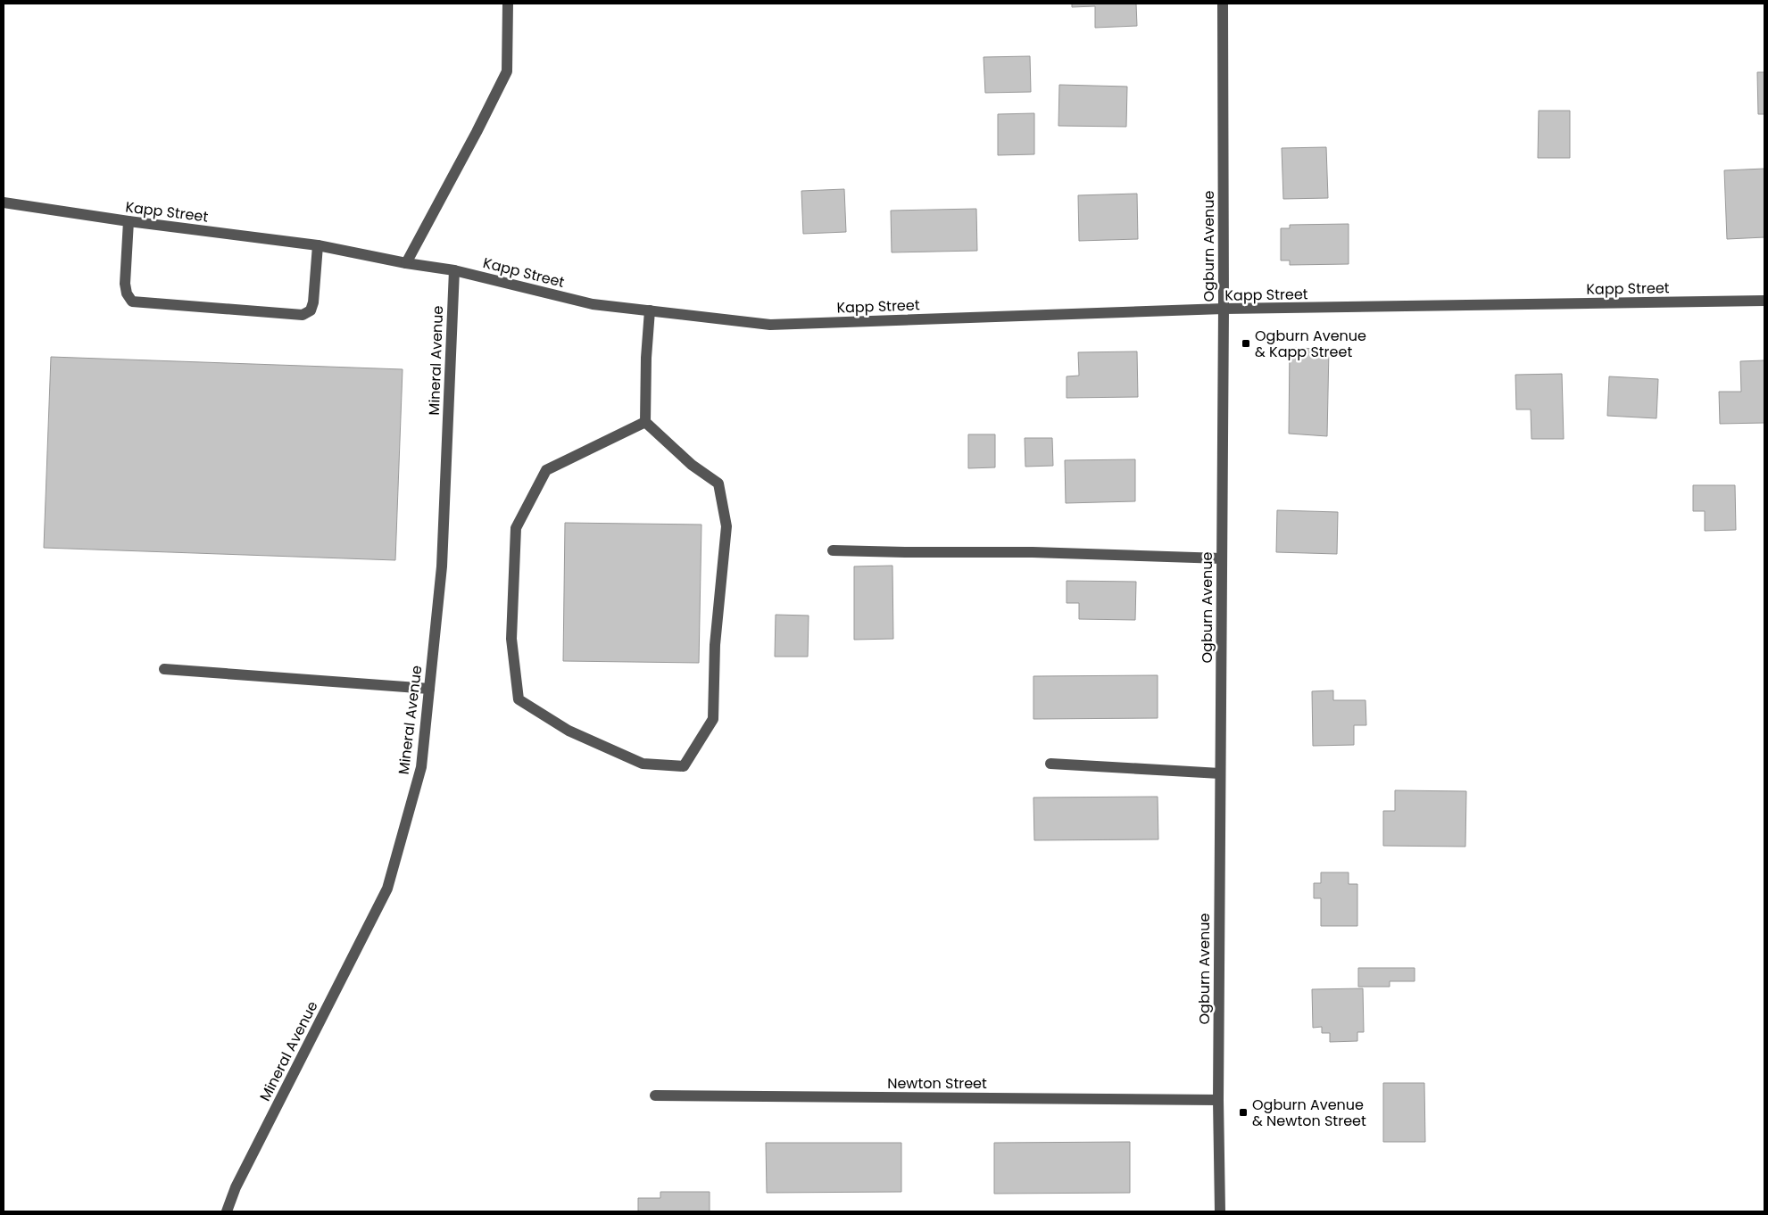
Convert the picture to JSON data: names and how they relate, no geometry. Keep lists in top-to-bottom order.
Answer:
{
  "streets": {
    "street": [
      "Kapp Street",
      "Ogburn Avenue",
      "Mineral Avenue",
      "Newton Street"
    ]
  },
  "crossings": [
    ["Kapp Street", "Ogburn Avenue"],
    ["Kapp Street", "Mineral Avenue"],
    ["Ogburn Avenue", "Newton Street"]
  ],
  "places": {
    "transit": ["Ogburn Avenue & Kapp Street", "Ogburn Avenue & Newton Street"]
  }
}
